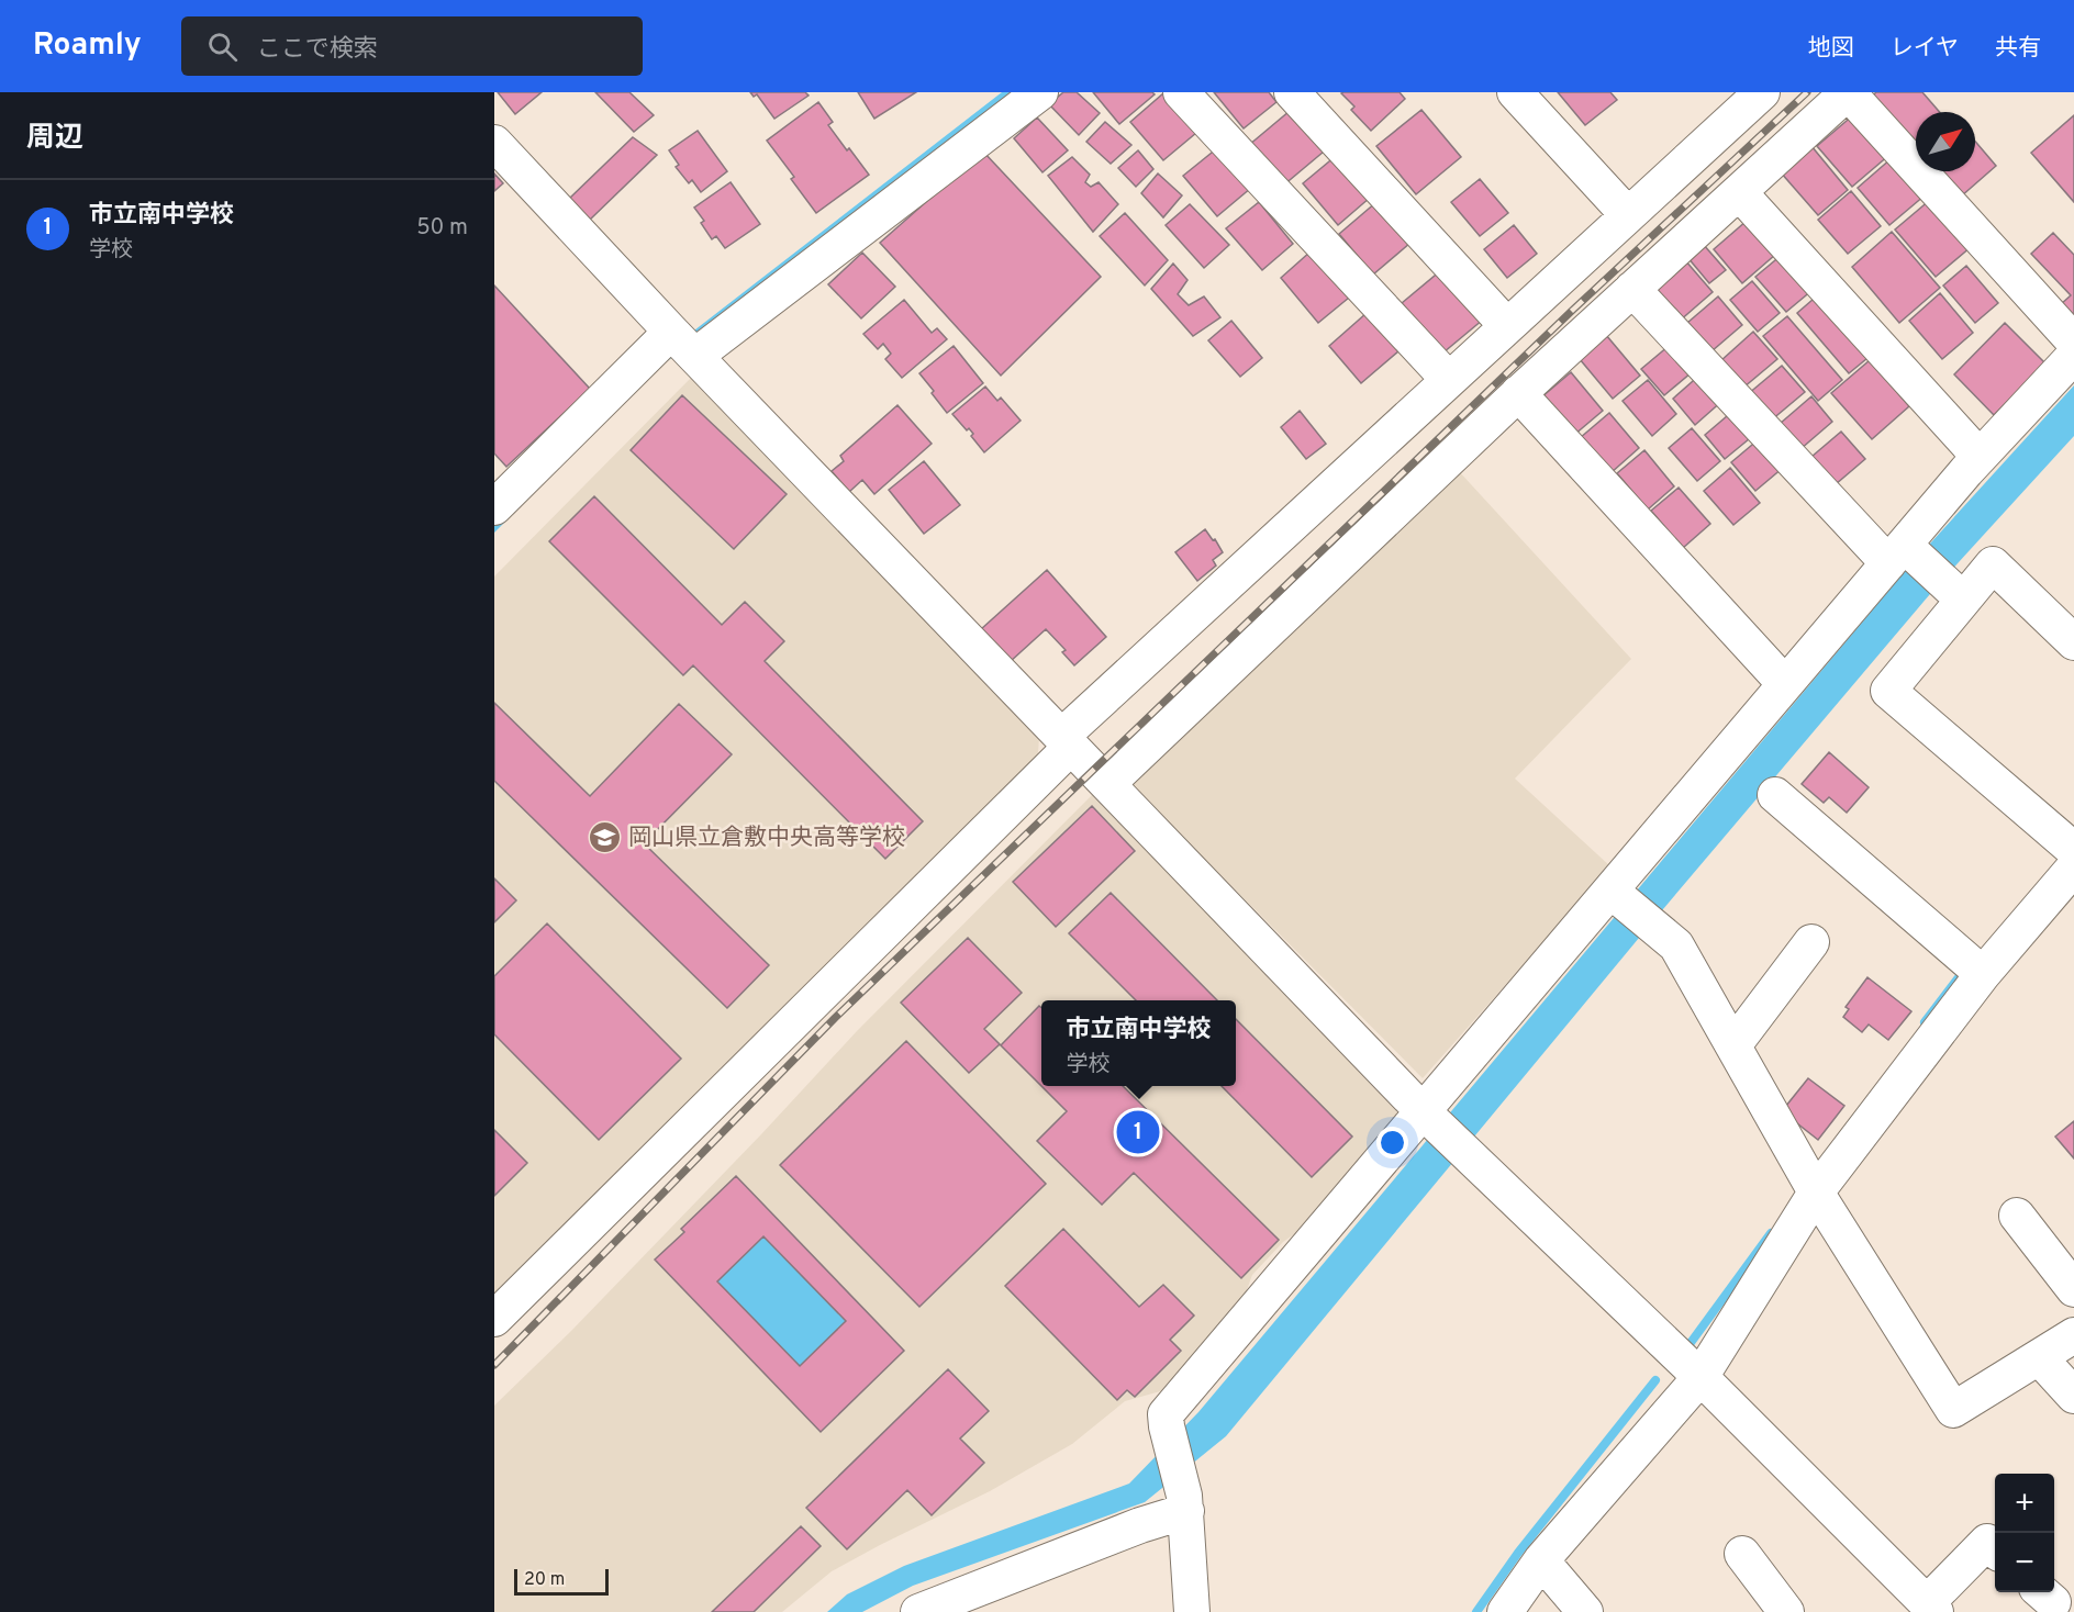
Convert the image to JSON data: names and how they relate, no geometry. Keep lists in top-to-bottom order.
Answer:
{
  "places": {
    "school or university": ["岡山県立倉敷中央高等学校"]
  },
  "scale_bar": "20 m",
  "north": "top right",
  "page": {
    "header": "Roamly",
    "search": "ここで検索",
    "nav": ["地図", "レイヤ", "共有"],
    "heading": "周辺",
    "list": [
      {
        "mark": "1",
        "name": "市立南中学校",
        "note": "学校",
        "value": "50 m"
      }
    ],
    "popup": ["市立南中学校", "学校"],
    "pins": "1",
    "map_buttons": ["+", "−"],
    "scale": "20 m"
  }
}
